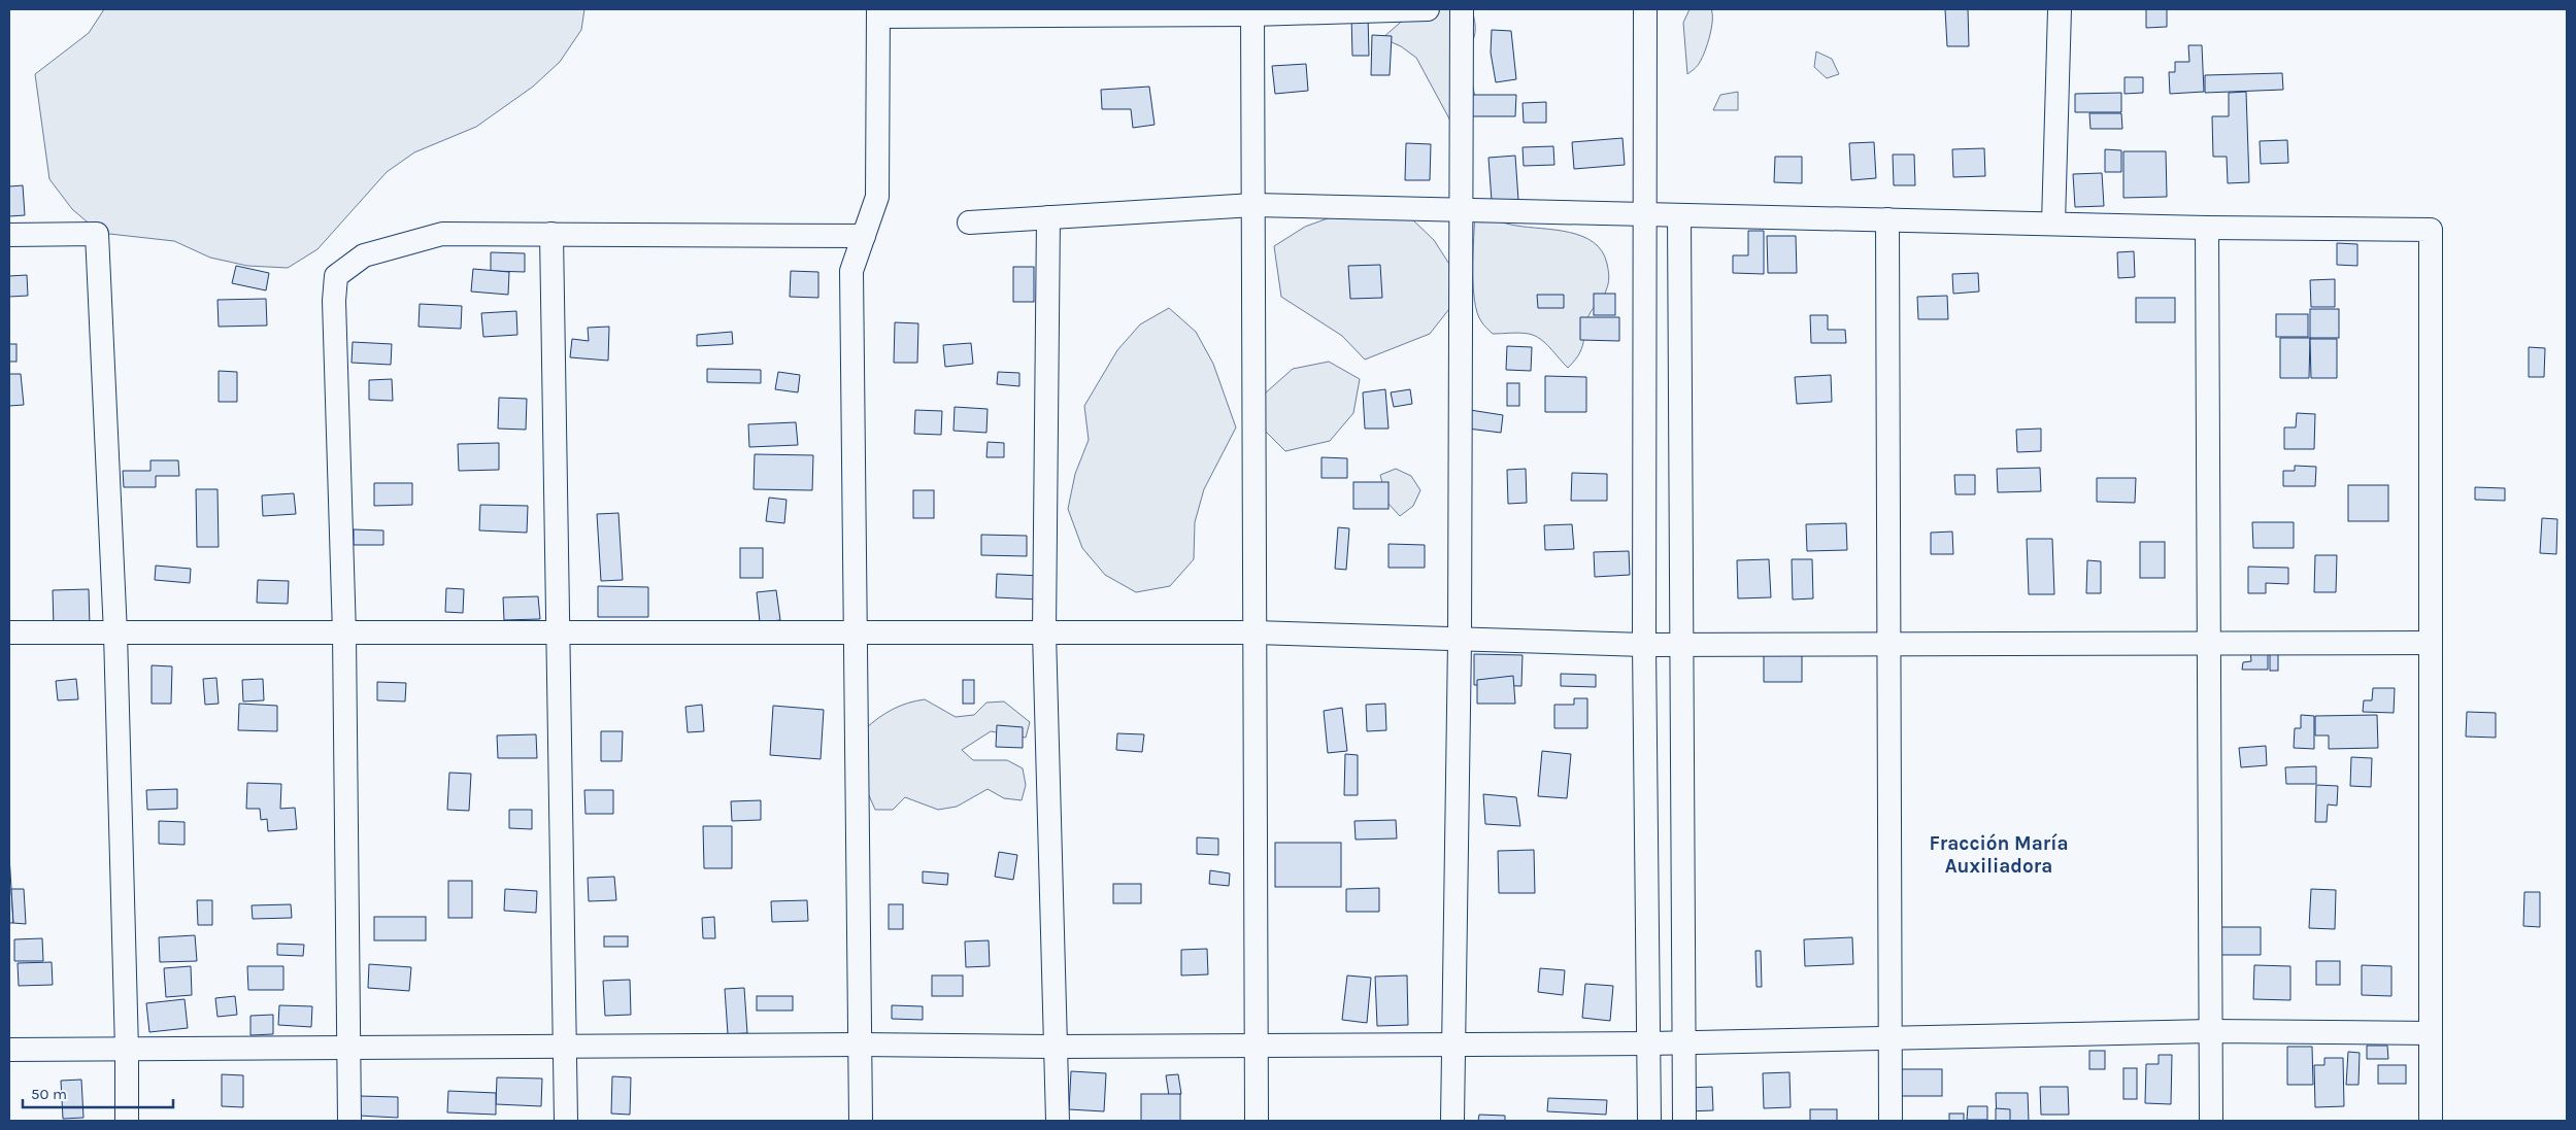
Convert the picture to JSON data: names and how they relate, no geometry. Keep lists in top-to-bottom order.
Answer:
{
  "districts": ["Fracción María Auxiliadora"],
  "scale_bar": "50 m"
}
